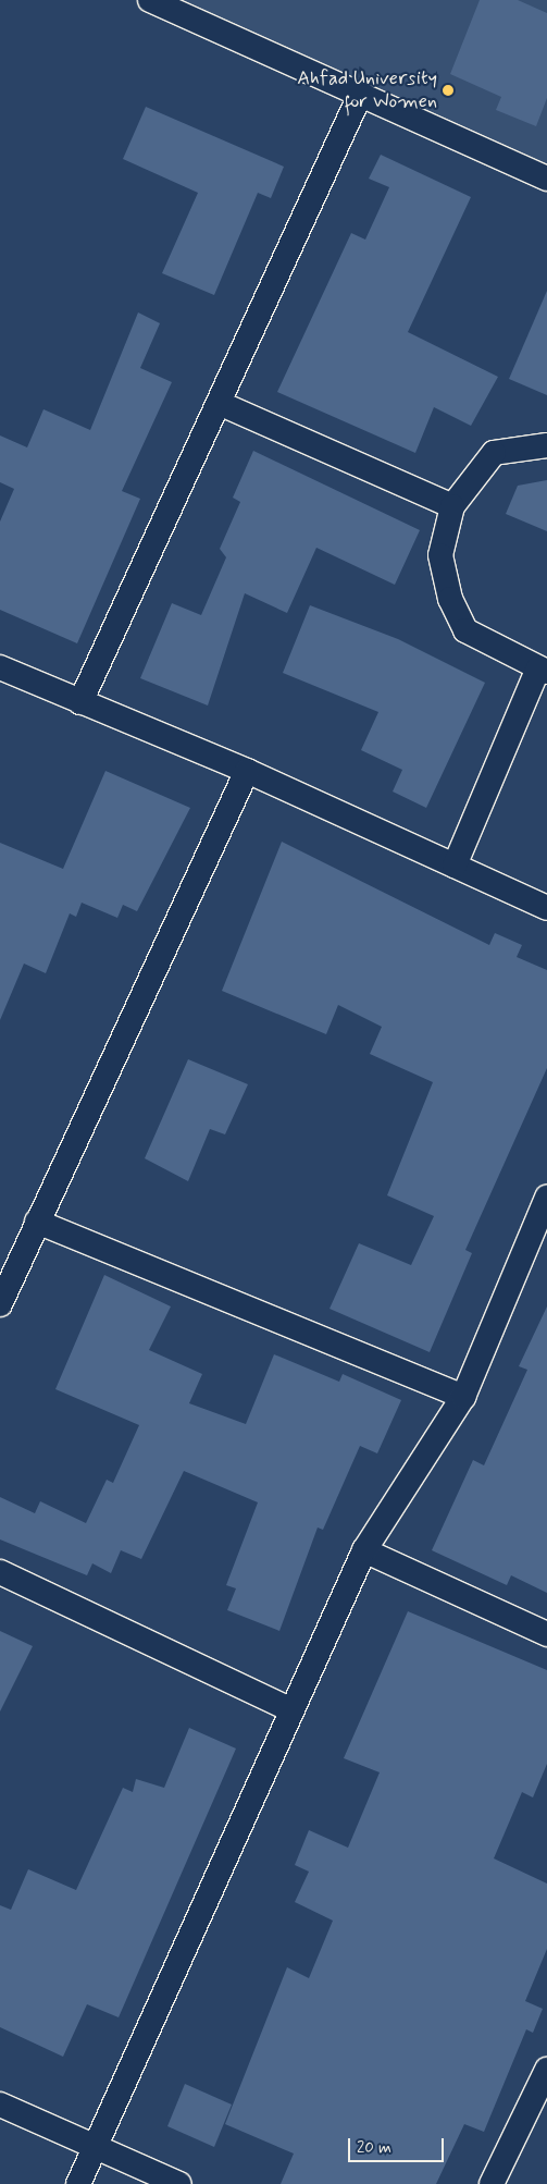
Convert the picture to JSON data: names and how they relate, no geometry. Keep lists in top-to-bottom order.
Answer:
{
  "places": ["Ahfad University for Women"],
  "scale_bar": "20 m"
}
